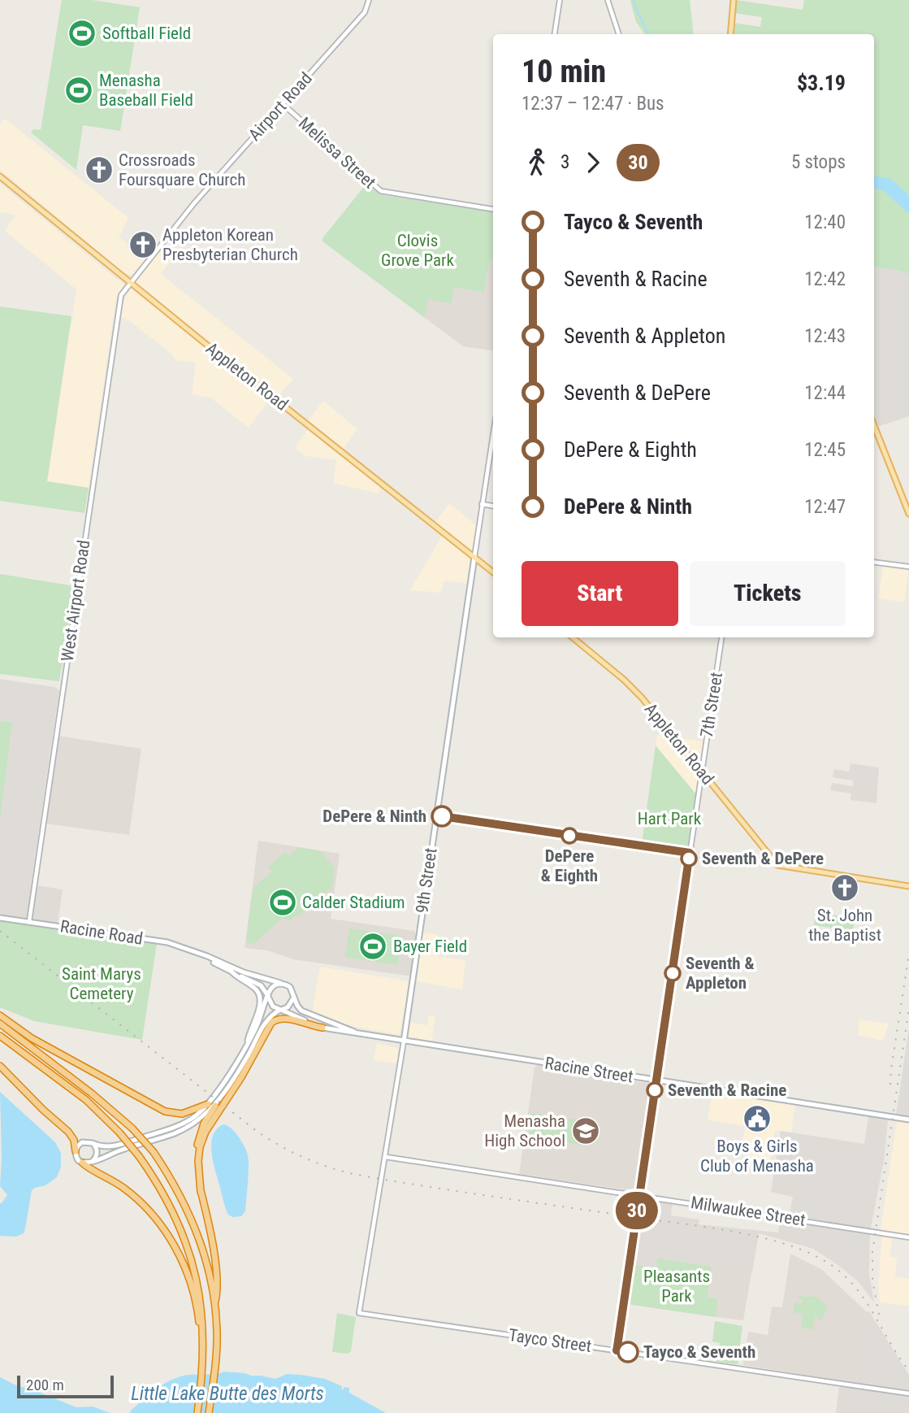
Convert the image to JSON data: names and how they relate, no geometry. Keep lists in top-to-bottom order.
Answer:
{
  "streets": {
    "main road": [
      "Appleton Road",
      "9th Street",
      "Racine Road",
      "Racine Street"
    ],
    "street": [
      "Airport Road",
      "Melissa Street",
      "West Airport Road",
      "7th Street",
      "Milwaukee Street",
      "Tayco Street"
    ]
  },
  "crossings": [
    ["Airport Road", "Melissa Street"],
    ["Airport Road", "Appleton Road"],
    ["Airport Road", "West Airport Road"],
    ["Appleton Road", "West Airport Road"],
    ["Appleton Road", "7th Street"],
    ["Appleton Road", "9th Street"],
    ["West Airport Road", "Racine Road"],
    ["7th Street", "Racine Street"],
    ["7th Street", "Milwaukee Street"],
    ["7th Street", "Tayco Street"],
    ["9th Street", "Racine Street"],
    ["9th Street", "Milwaukee Street"],
    ["9th Street", "Tayco Street"]
  ],
  "water": ["Little Lake Butte des Morts"],
  "parks": [
    "Clovis Grove Park",
    "Hart Park",
    "Saint Marys Cemetery",
    "Pleasants Park"
  ],
  "places": {
    "sports": [
      "Softball Field",
      "Menasha Baseball Field",
      "Calder Stadium",
      "Bayer Field"
    ],
    "church": ["Crossroads Foursquare Church", "Appleton Korean Presbyterian Church", "St. John the Baptist"],
    "other": [
      "DePere & Ninth",
      "DePere & Eighth",
      "Seventh & DePere",
      "Seventh & Appleton",
      "Seventh & Racine",
      "Tayco & Seventh"
    ],
    "public building": ["Boys & Girls Club of Menasha"],
    "school or university": ["Menasha High School"]
  },
  "lines": ["bus line 30"],
  "scale_bar": "200 m",
  "page": {
    "on_map": "30",
    "heading": ["10 min", "12:37 – 12:47 · Bus", "$3.19"],
    "legs": ["3", "30", "5 stops"],
    "list": [
      {
        "name": "Tayco & Seventh",
        "value": "12:40"
      },
      {
        "name": "Seventh & Racine",
        "value": "12:42"
      },
      {
        "name": "Seventh & Appleton",
        "value": "12:43"
      },
      {
        "name": "Seventh & DePere",
        "value": "12:44"
      },
      {
        "name": "DePere & Eighth",
        "value": "12:45"
      },
      {
        "name": "DePere & Ninth",
        "value": "12:47"
      }
    ],
    "buttons": ["Start", "Tickets"],
    "scale": "200 m"
  }
}
